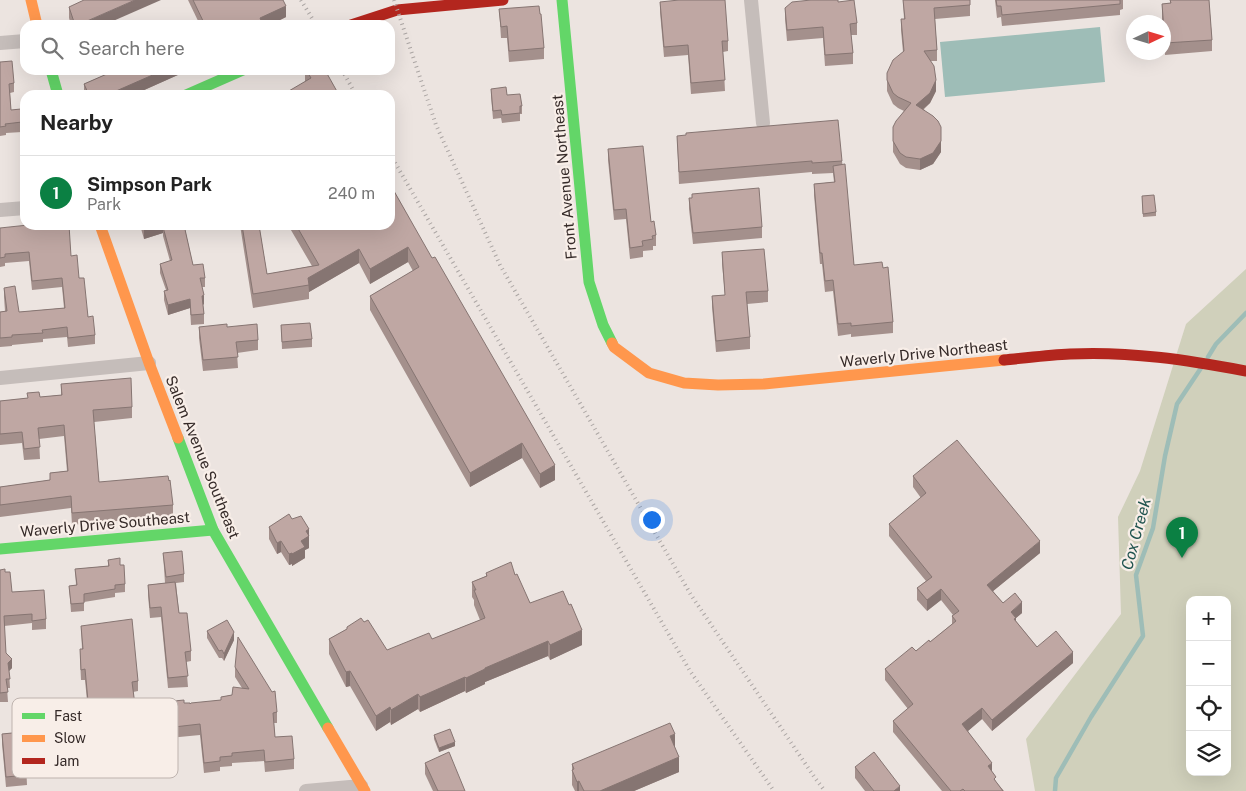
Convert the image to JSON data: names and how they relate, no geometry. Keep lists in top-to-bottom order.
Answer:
{
  "streets": {
    "street": [
      "Front Avenue Northeast",
      "Waverly Drive Northeast",
      "Salem Avenue Southeast",
      "Waverly Drive Southeast"
    ]
  },
  "crossings": [
    ["Front Avenue Northeast", "Waverly Drive Northeast"],
    ["Salem Avenue Southeast", "Waverly Drive Southeast"]
  ],
  "water": ["Cox Creek"],
  "legend": ["Fast", "Slow", "Jam"],
  "north": "right",
  "page": {
    "search": "Search here",
    "heading": "Nearby",
    "list": [
      {
        "mark": "1",
        "name": "Simpson Park",
        "note": "Park",
        "value": "240 m"
      }
    ],
    "pins": "1",
    "map_buttons": ["+", "−"]
  }
}
